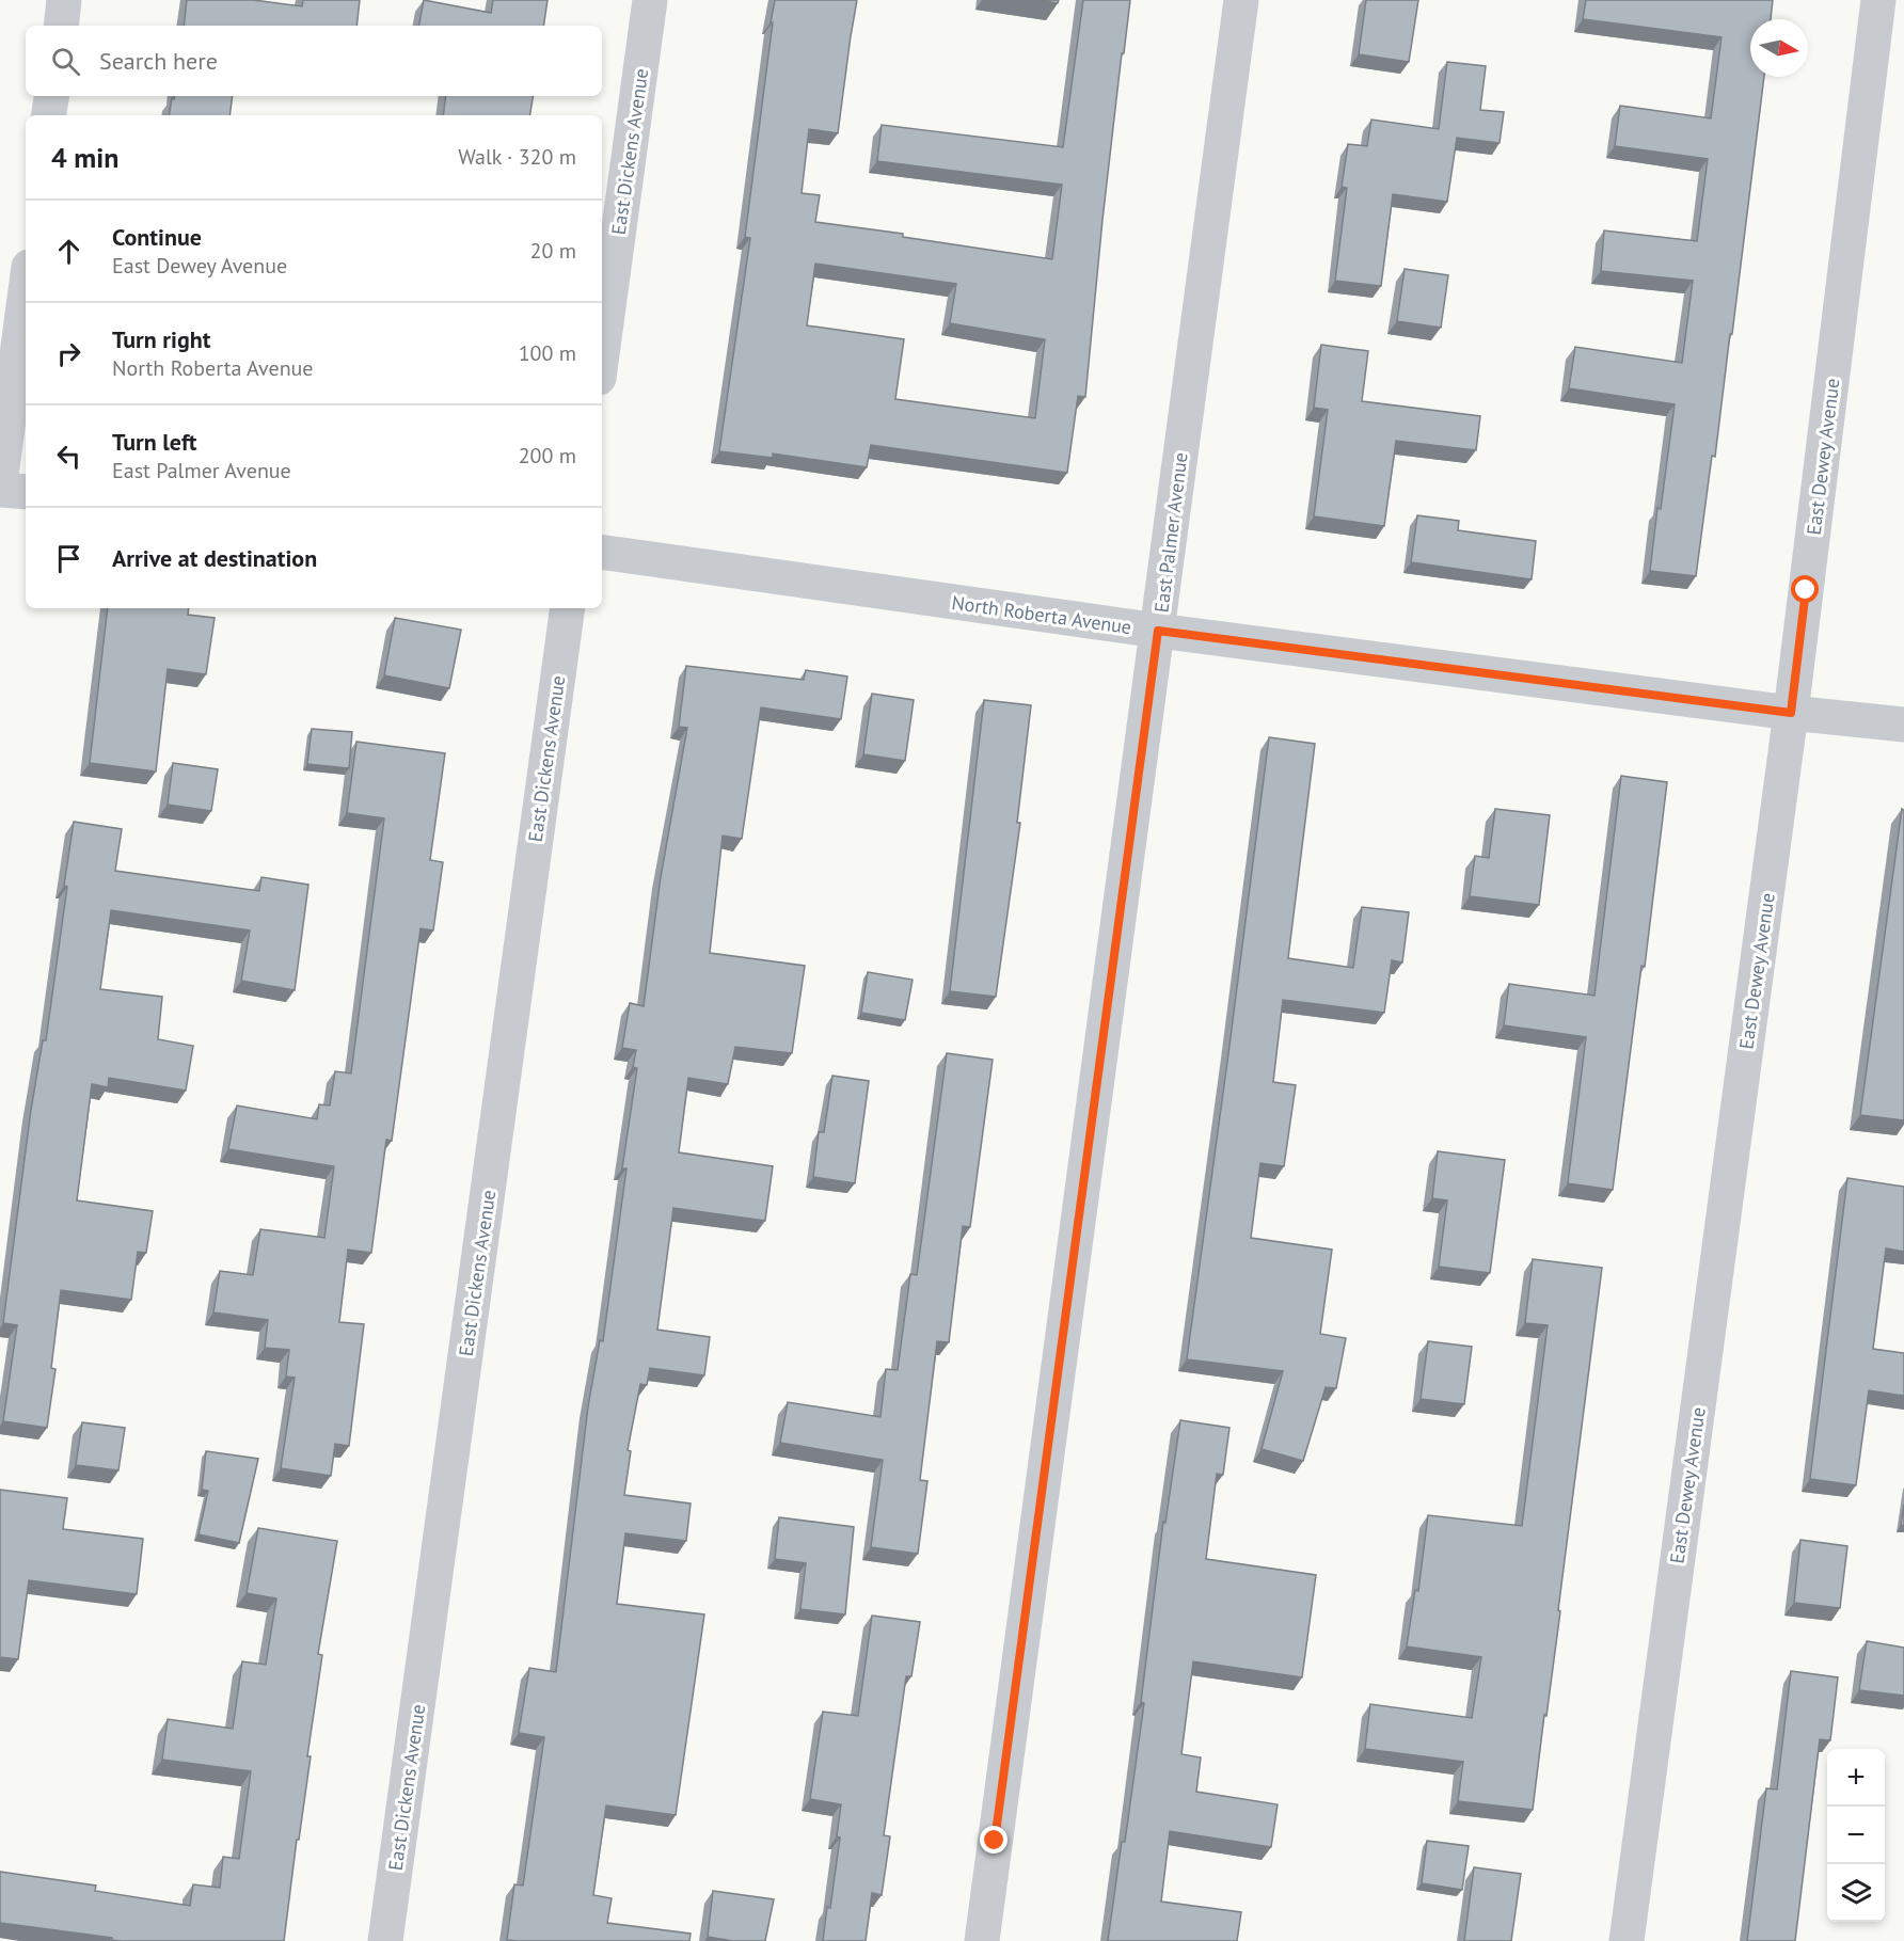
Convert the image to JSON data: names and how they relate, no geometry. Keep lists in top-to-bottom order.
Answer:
{
  "streets": {
    "street": [
      "East Dickens Avenue",
      "East Dewey Avenue",
      "East Palmer Avenue",
      "North Roberta Avenue"
    ]
  },
  "crossings": [
    ["East Dewey Avenue", "North Roberta Avenue"],
    ["East Palmer Avenue", "North Roberta Avenue"]
  ],
  "north": "right",
  "page": {
    "search": "Search here",
    "heading": ["4 min", "Walk · 320 m"],
    "list": [
      ["Continue", "East Dewey Avenue", "20 m"],
      ["Turn right", "North Roberta Avenue", "100 m"],
      ["Turn left", "East Palmer Avenue", "200 m"],
      "Arrive at destination"
    ],
    "map_buttons": ["+", "−"]
  }
}
